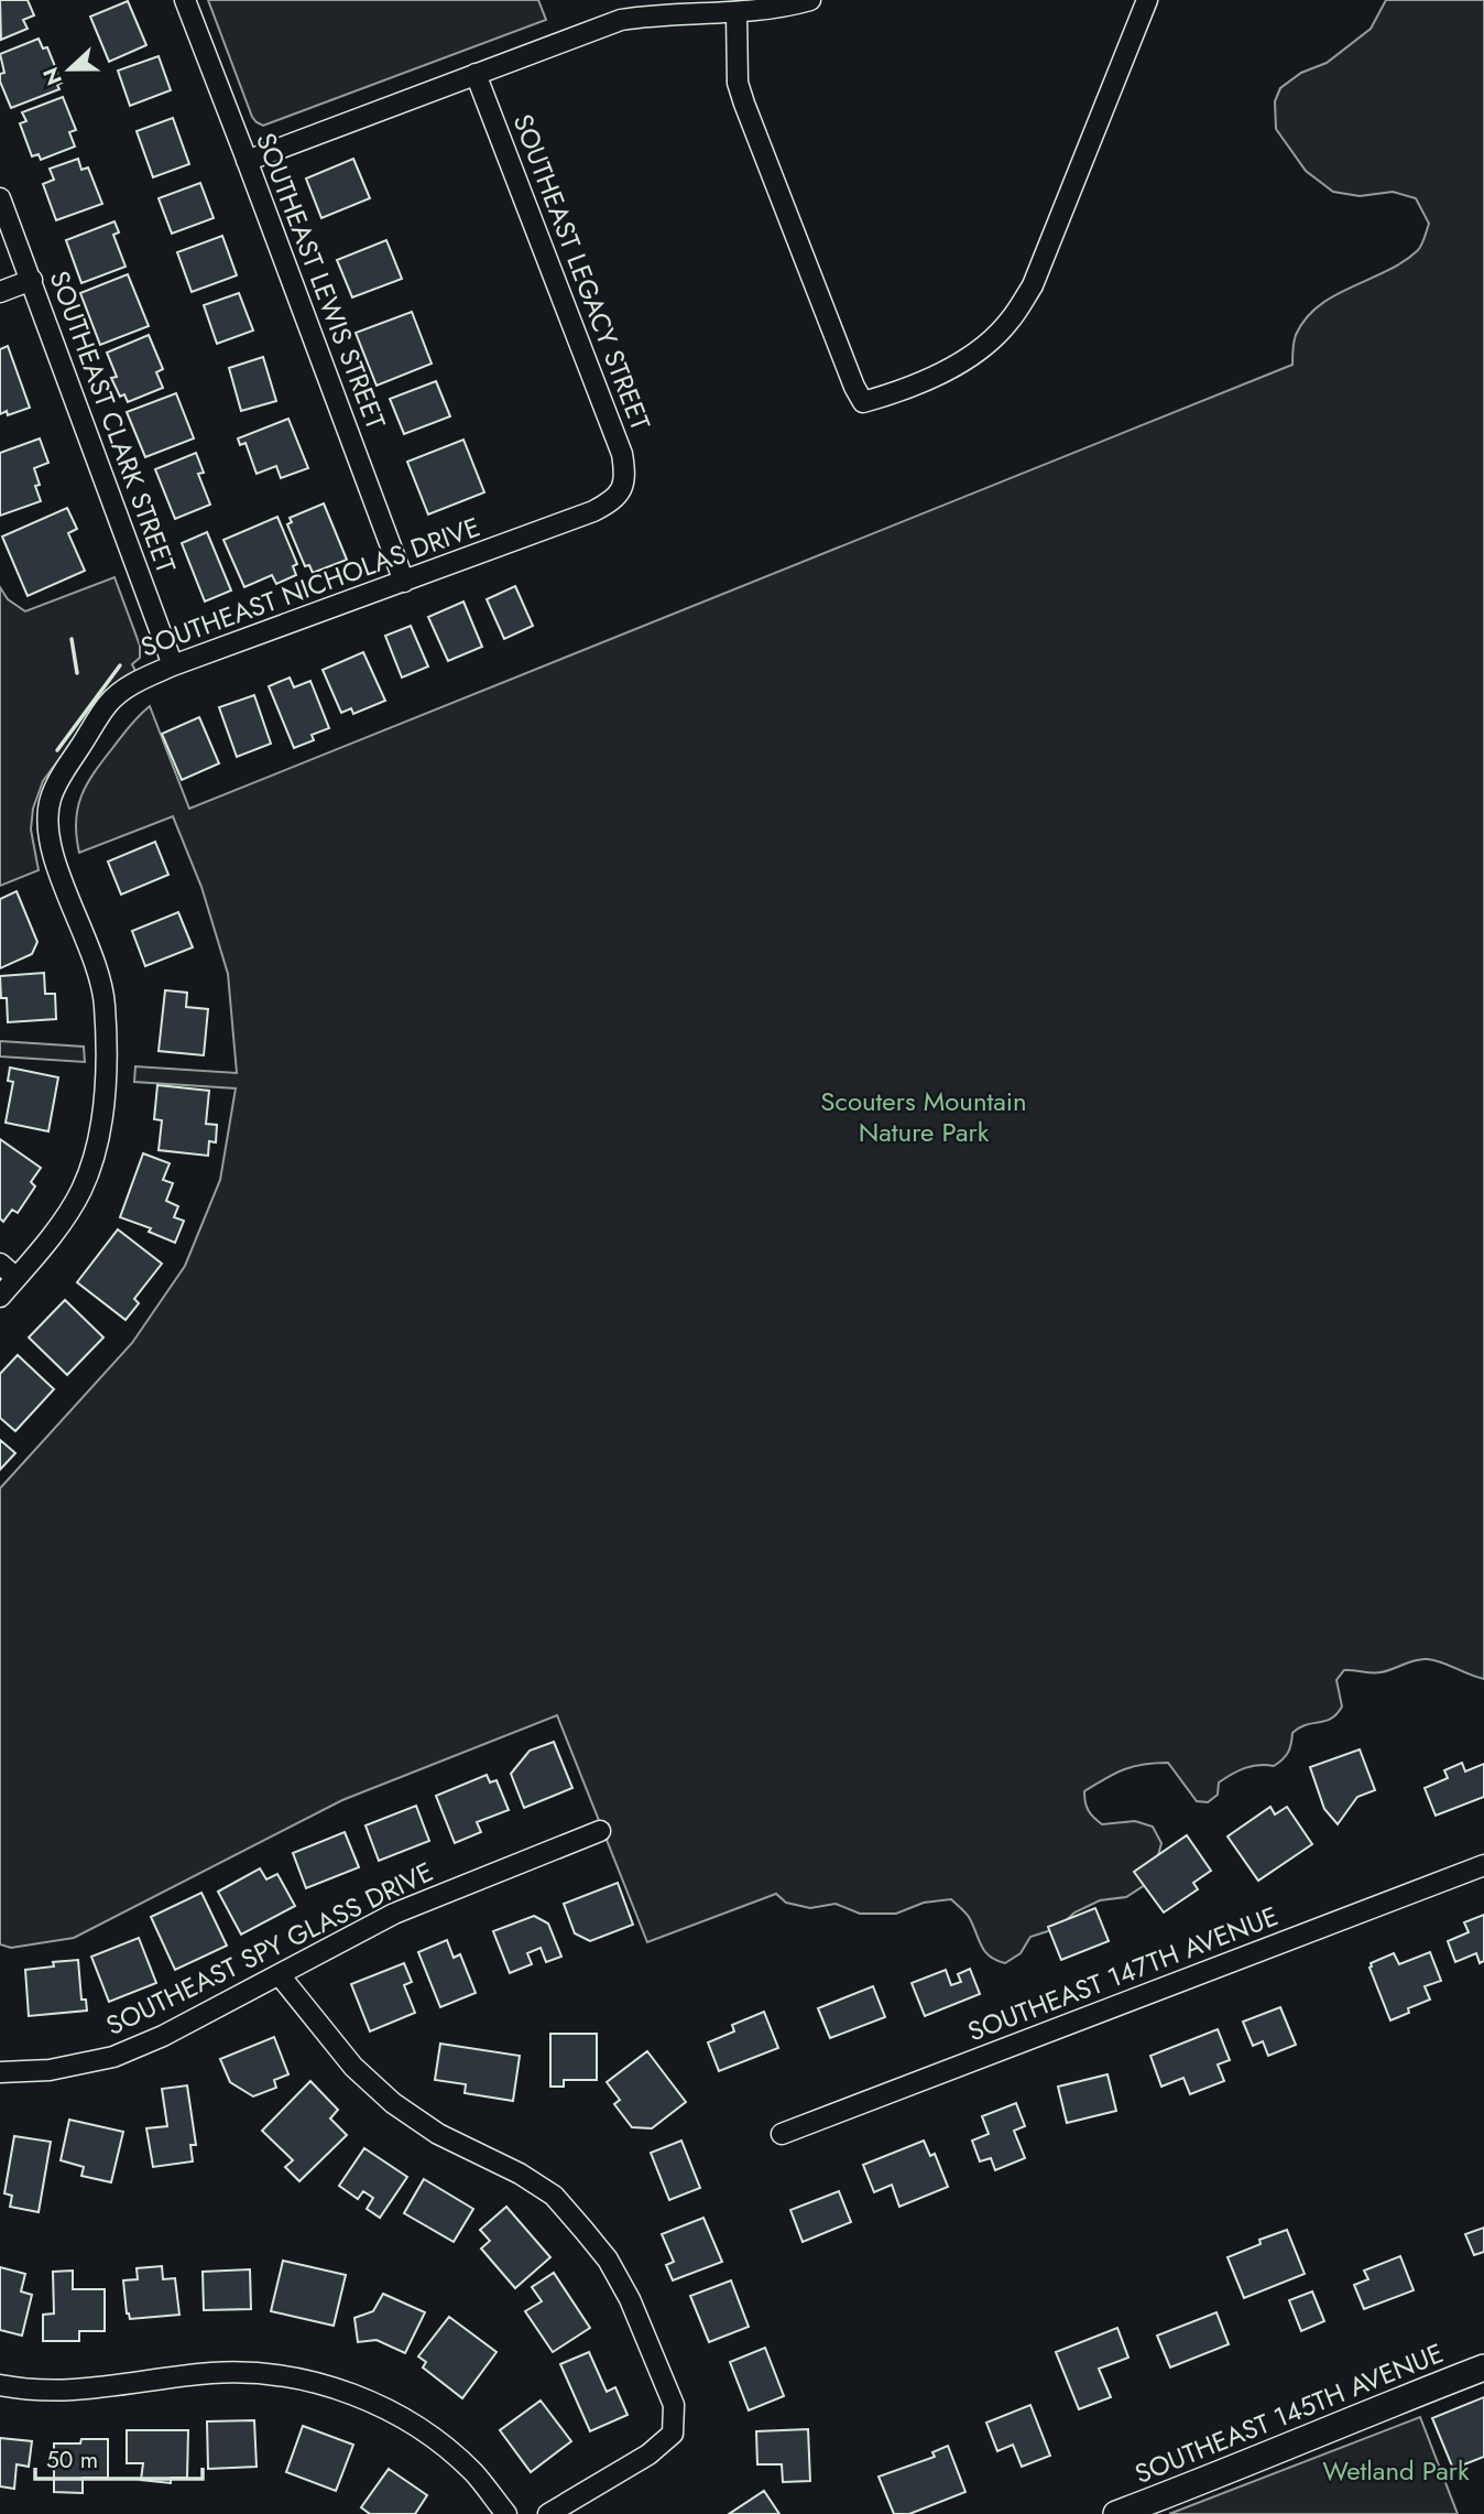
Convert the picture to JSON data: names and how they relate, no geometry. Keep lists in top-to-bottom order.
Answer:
{
  "streets": {
    "street": [
      "SOUTHEAST LEGACY STREET",
      "SOUTHEAST LEWIS STREET",
      "SOUTHEAST CLARK STREET",
      "SOUTHEAST NICHOLAS DRIVE",
      "SOUTHEAST SPY GLASS DRIVE",
      "SOUTHEAST 147TH AVENUE",
      "SOUTHEAST 145TH AVENUE"
    ]
  },
  "crossings": [
    ["SOUTHEAST LEGACY STREET", "SOUTHEAST NICHOLAS DRIVE"],
    ["SOUTHEAST LEWIS STREET", "SOUTHEAST NICHOLAS DRIVE"],
    ["SOUTHEAST CLARK STREET", "SOUTHEAST NICHOLAS DRIVE"]
  ],
  "parks": ["Scouters Mountain Nature Park", "Wetland Park"],
  "scale_bar": "50 m",
  "north": "left"
}
